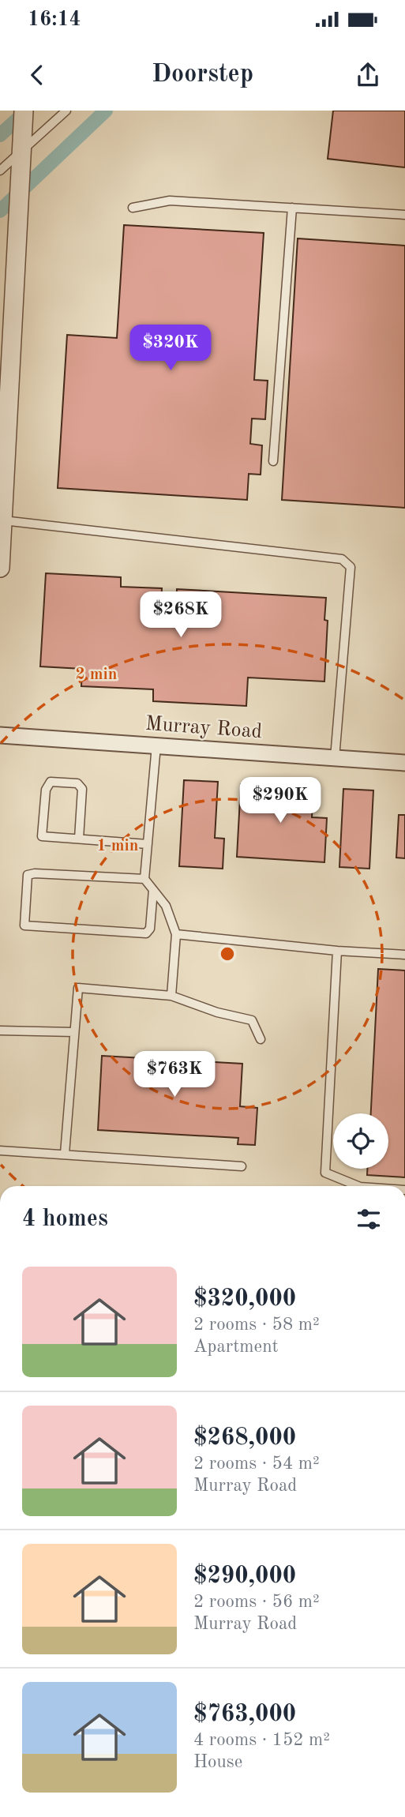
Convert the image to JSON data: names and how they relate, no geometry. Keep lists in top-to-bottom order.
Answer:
{
  "streets": {
    "street": ["Murray Road"]
  },
  "page": {
    "status": "16:14",
    "header": "Doorstep",
    "price": [
      "$320K",
      "$268K",
      "$290K",
      "$763K"
    ],
    "heading": "4 homes",
    "list": [
      {
        "name": "$320,000",
        "note": "2 rooms · 58 m² · Apartment"
      },
      {
        "name": "$268,000",
        "note": "2 rooms · 54 m² · Murray Road"
      },
      {
        "name": "$290,000",
        "note": "2 rooms · 56 m² · Murray Road"
      },
      {
        "name": "$763,000",
        "note": "4 rooms · 152 m² · House"
      }
    ]
  },
  "rings": ["2 min", "1 min"]
}
